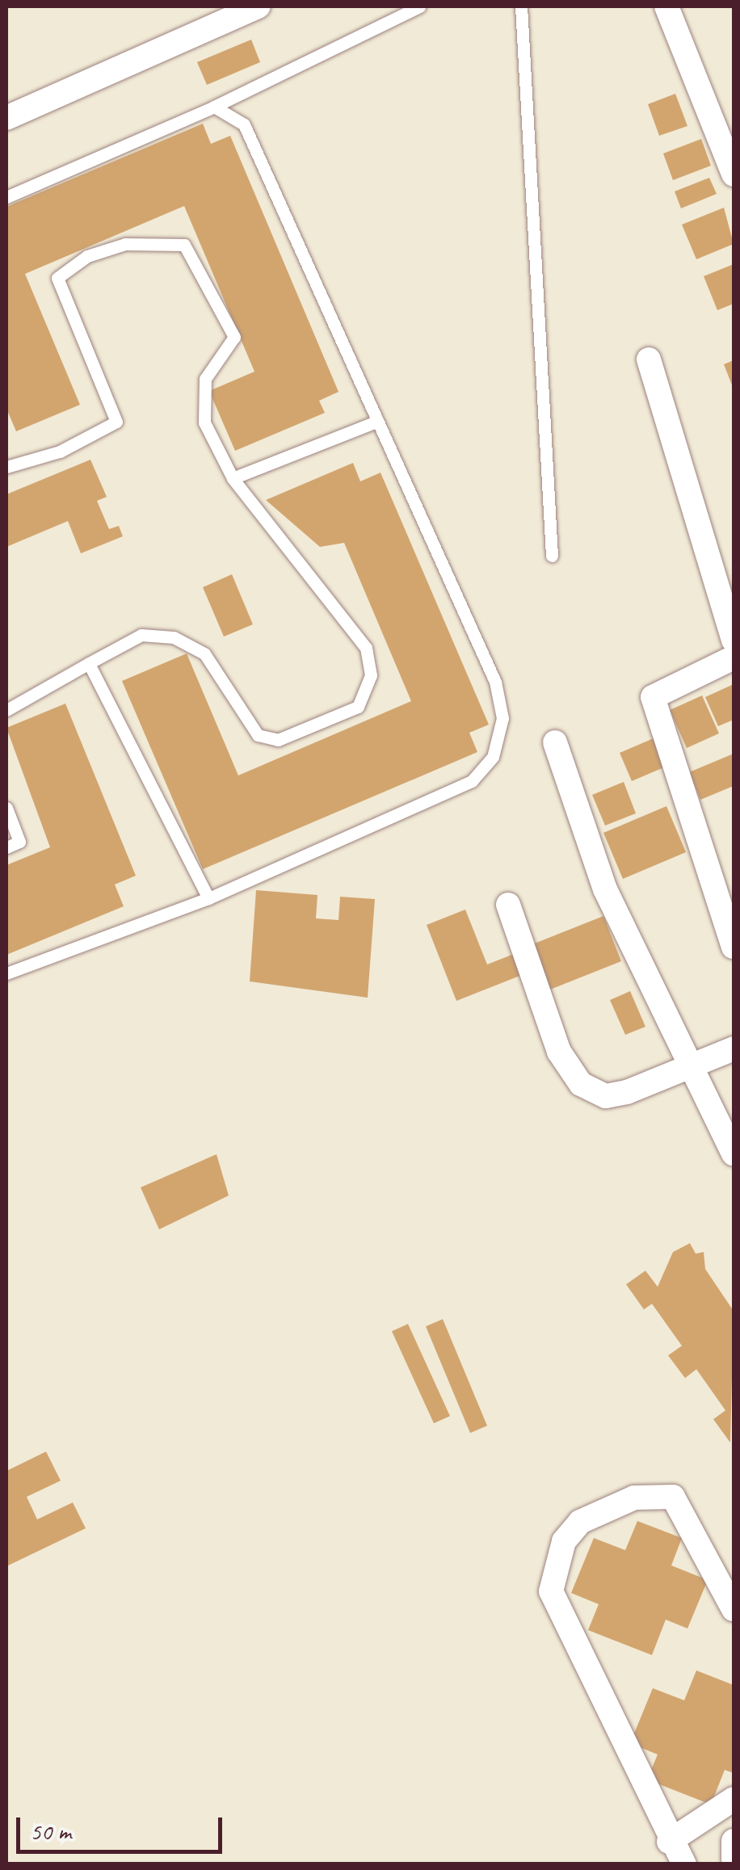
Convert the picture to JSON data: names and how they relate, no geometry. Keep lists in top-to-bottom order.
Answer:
{
  "scale_bar": "50 m"
}
